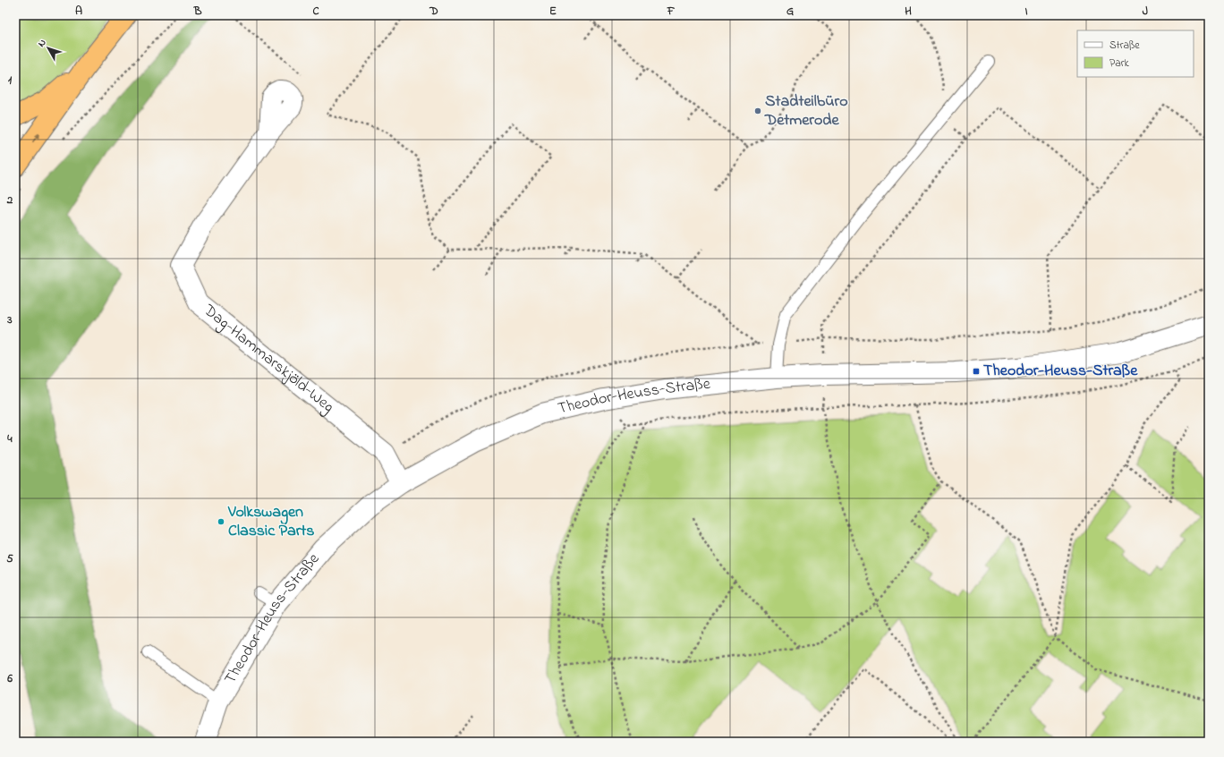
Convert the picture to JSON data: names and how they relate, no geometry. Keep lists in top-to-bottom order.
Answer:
{
  "streets": {
    "street": ["Dag-Hammarskjöld-Weg", "Theodor-Heuss-Straße"]
  },
  "crossings": [
    ["Dag-Hammarskjöld-Weg", "Theodor-Heuss-Straße"]
  ],
  "places": {
    "other": ["Stadteilbüro Detmerode", "Volkswagen Classic Parts"],
    "transit": ["Theodor-Heuss-Straße"]
  },
  "legend": ["Straße", "Park"],
  "north": "top left",
  "grid": {
    "columns": [
      "A",
      "B",
      "C",
      "D",
      "E",
      "F",
      "G",
      "H",
      "I",
      "J"
    ],
    "rows": [
      "1",
      "2",
      "3",
      "4",
      "5",
      "6"
    ]
  }
}
